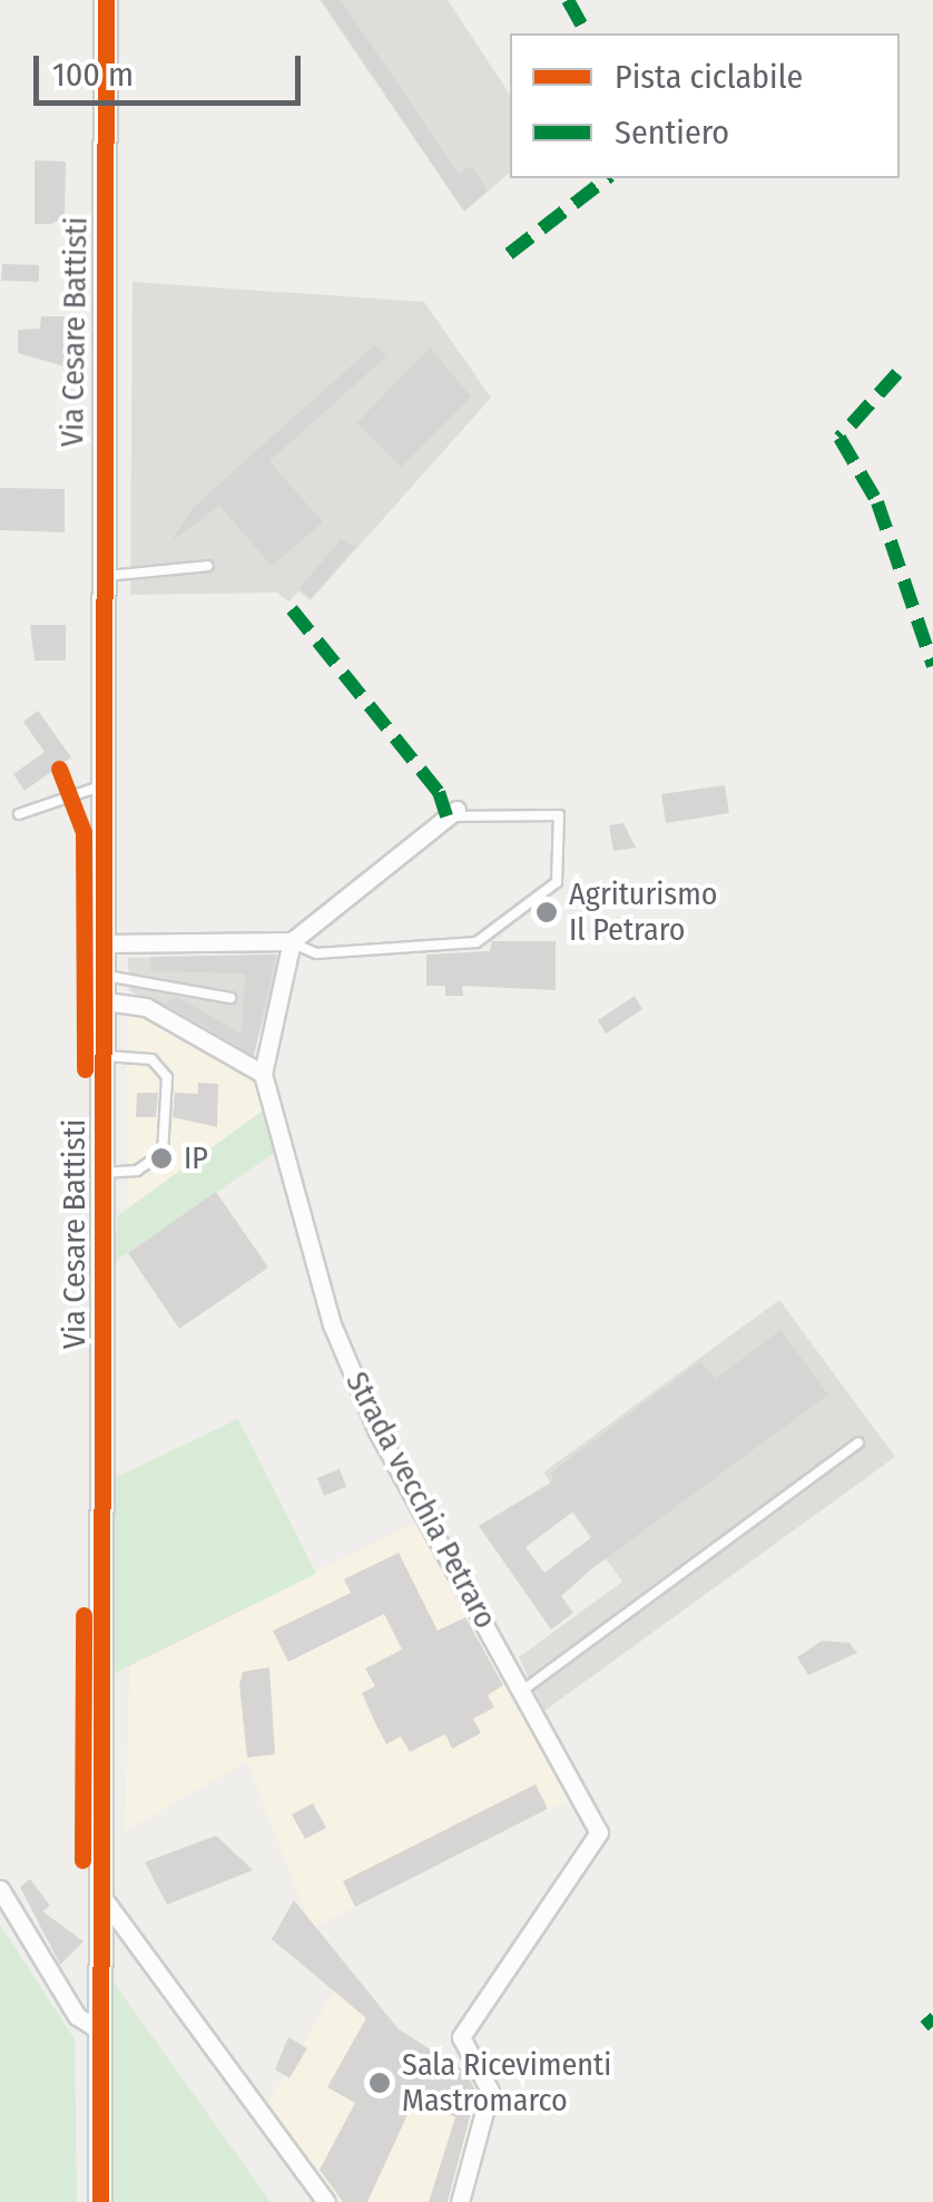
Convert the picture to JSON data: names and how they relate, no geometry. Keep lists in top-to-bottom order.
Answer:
{
  "streets": {
    "street": ["Via Cesare Battisti", "Strada vecchia Petraro"]
  },
  "places": ["Agriturismo Il Petraro", "IP", "Sala Ricevimenti Mastromarco"],
  "legend": ["Pista ciclabile", "Sentiero"],
  "scale_bar": "100 m"
}
